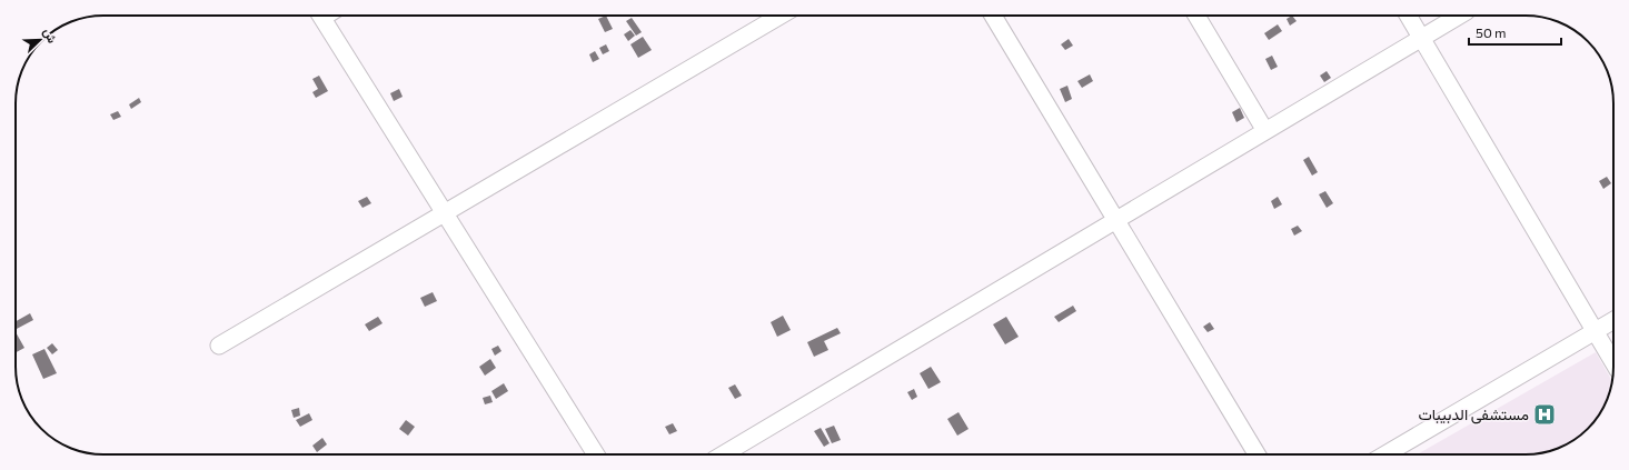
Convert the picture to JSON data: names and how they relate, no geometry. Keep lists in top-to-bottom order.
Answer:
{
  "places": {
    "hospital": ["مستشفى الدبيبات"]
  },
  "scale_bar": "50 m",
  "north": "top right"
}
